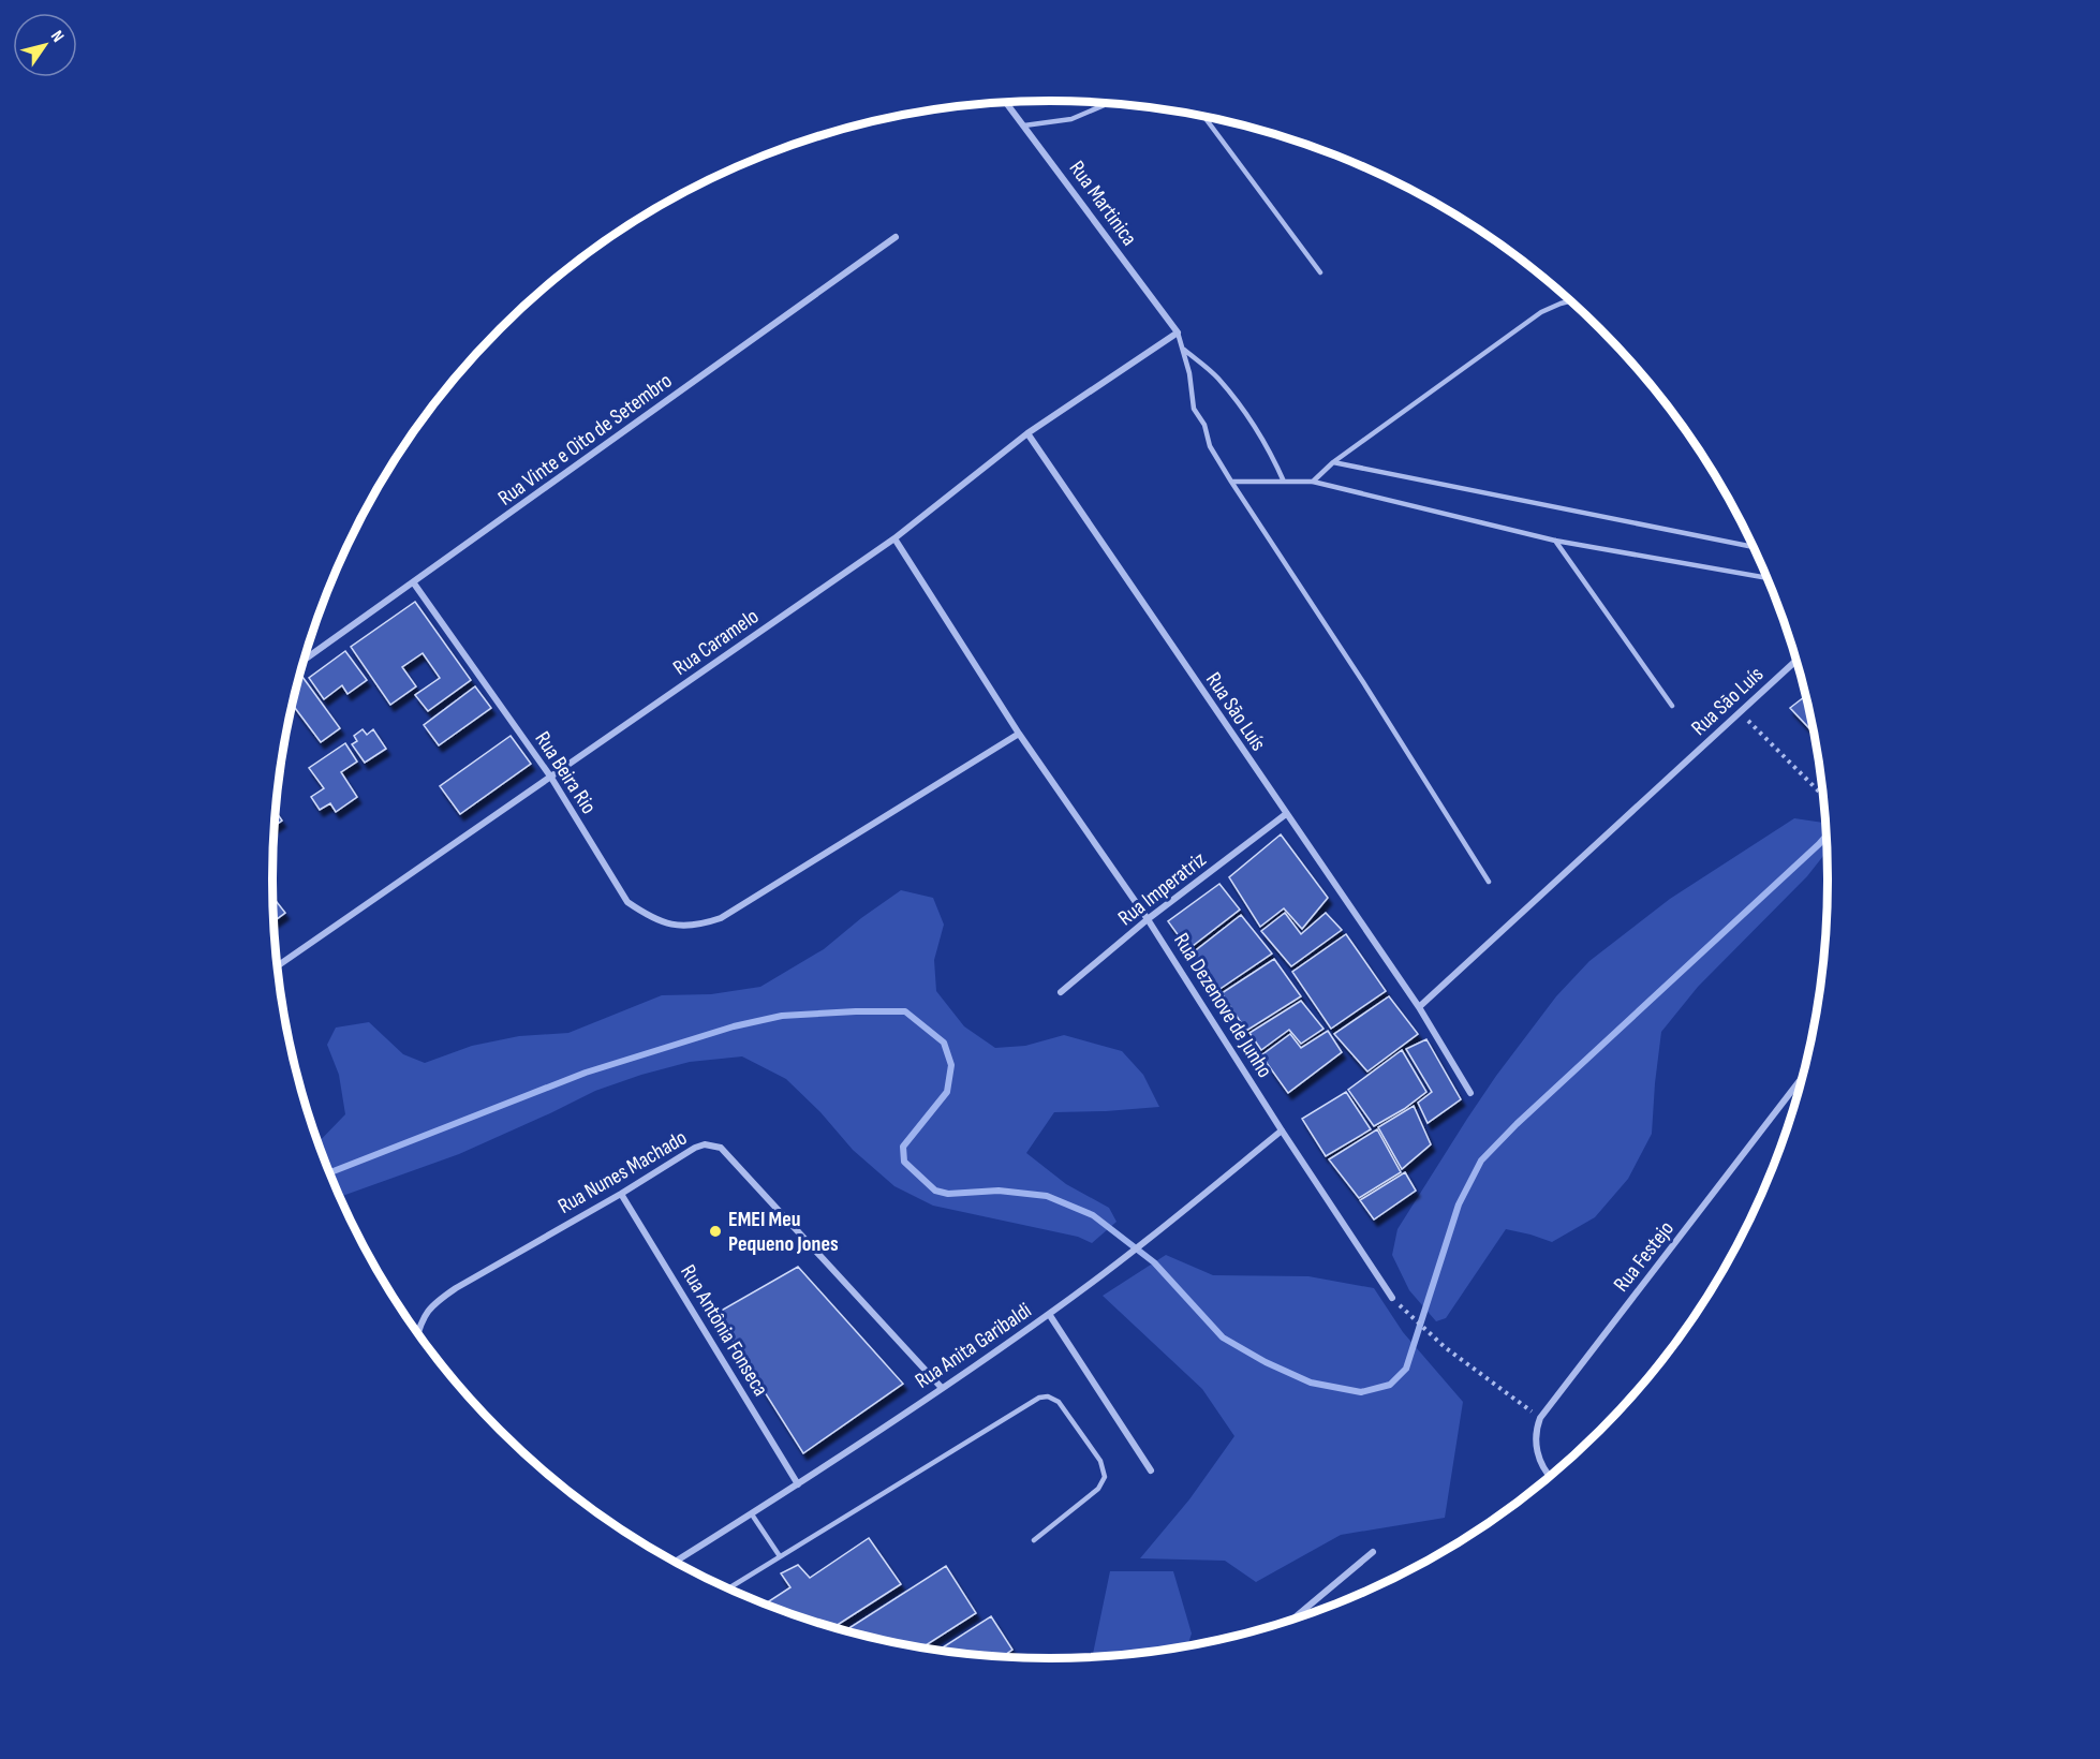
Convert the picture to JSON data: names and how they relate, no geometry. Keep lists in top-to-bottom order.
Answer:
{
  "streets": {
    "street": [
      "Rua Martinica",
      "Rua Vinte e Oito de Setembro",
      "Rua Caramelo",
      "Rua São Luís",
      "Rua Beira Rio",
      "Rua Imperatriz",
      "Rua Dezenove de Junho",
      "Rua Nunes Machado",
      "Rua Festejo",
      "Rua Antônia Fonseca",
      "Rua Anita Garibaldi"
    ]
  },
  "crossings": [
    ["Rua Martinica", "Rua Caramelo"],
    ["Rua Vinte e Oito de Setembro", "Rua Beira Rio"],
    ["Rua Caramelo", "Rua São Luís"],
    ["Rua Caramelo", "Rua Beira Rio"],
    ["Rua Caramelo", "Rua Dezenove de Junho"],
    ["Rua São Luís", "Rua Imperatriz"],
    ["Rua Beira Rio", "Rua Dezenove de Junho"],
    ["Rua Imperatriz", "Rua Dezenove de Junho"],
    ["Rua Dezenove de Junho", "Rua Anita Garibaldi"],
    ["Rua Nunes Machado", "Rua Antônia Fonseca"],
    ["Rua Nunes Machado", "Rua Anita Garibaldi"],
    ["Rua Antônia Fonseca", "Rua Anita Garibaldi"]
  ],
  "places": ["EMEI Meu Pequeno Jones"],
  "north": "top right"
}
